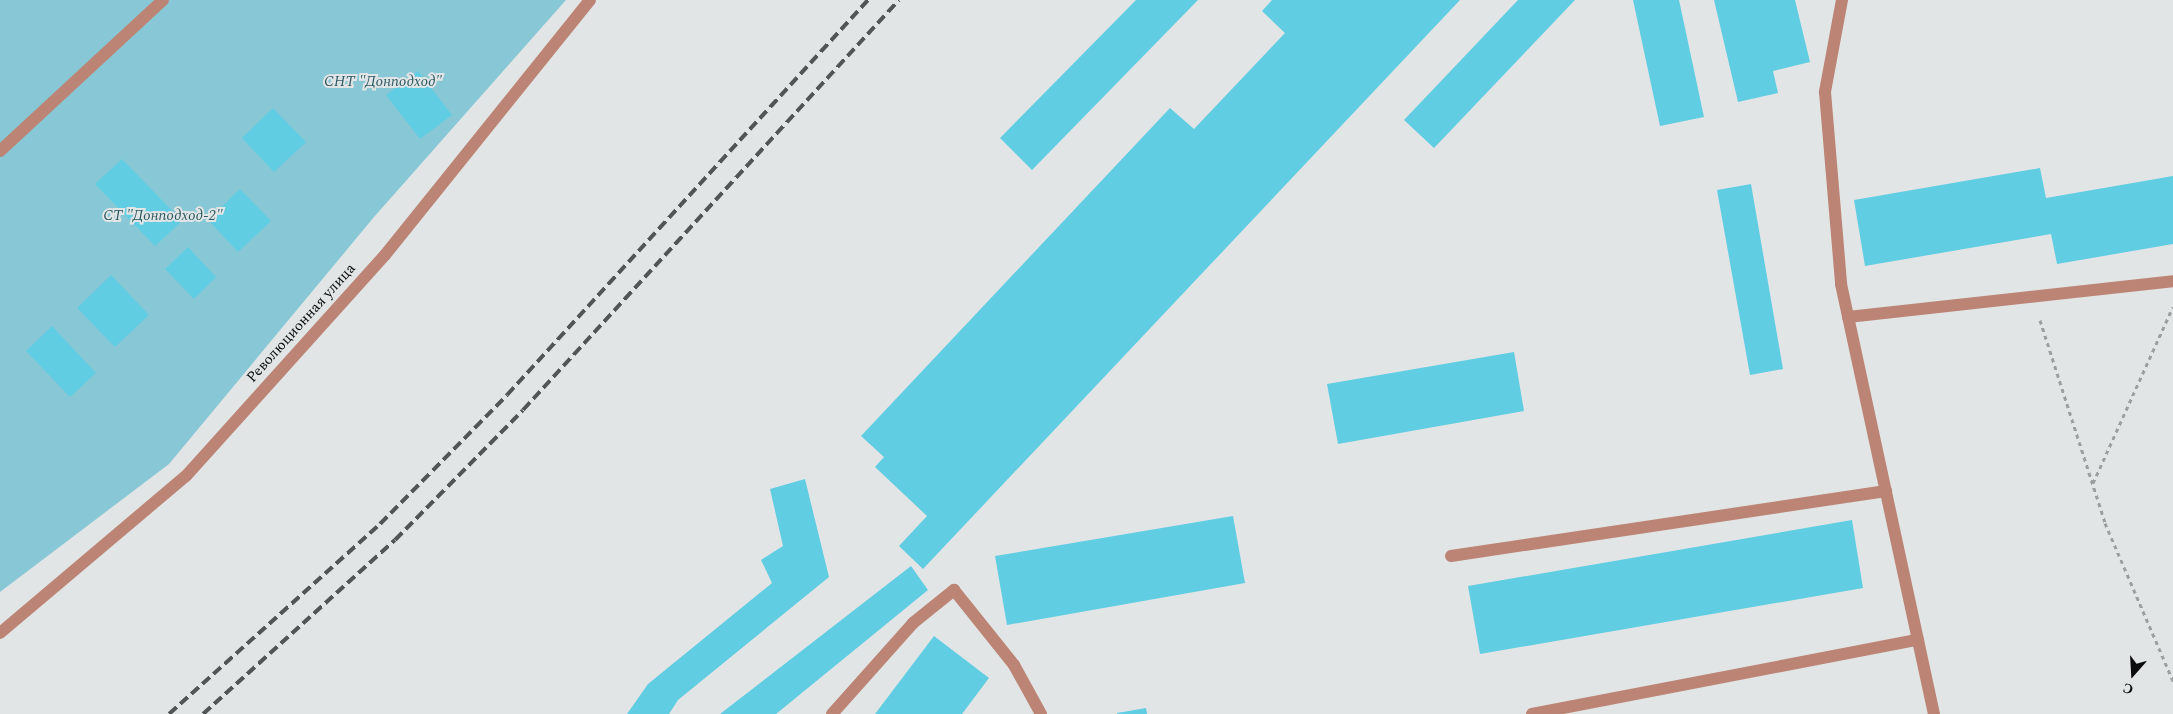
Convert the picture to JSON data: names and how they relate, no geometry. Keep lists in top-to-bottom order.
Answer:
{
  "streets": {
    "street": ["Революционная улица"]
  },
  "parks": ["СНТ \"Донподход\"", "СТ \"Донподход-2\""],
  "north": "bottom"
}
